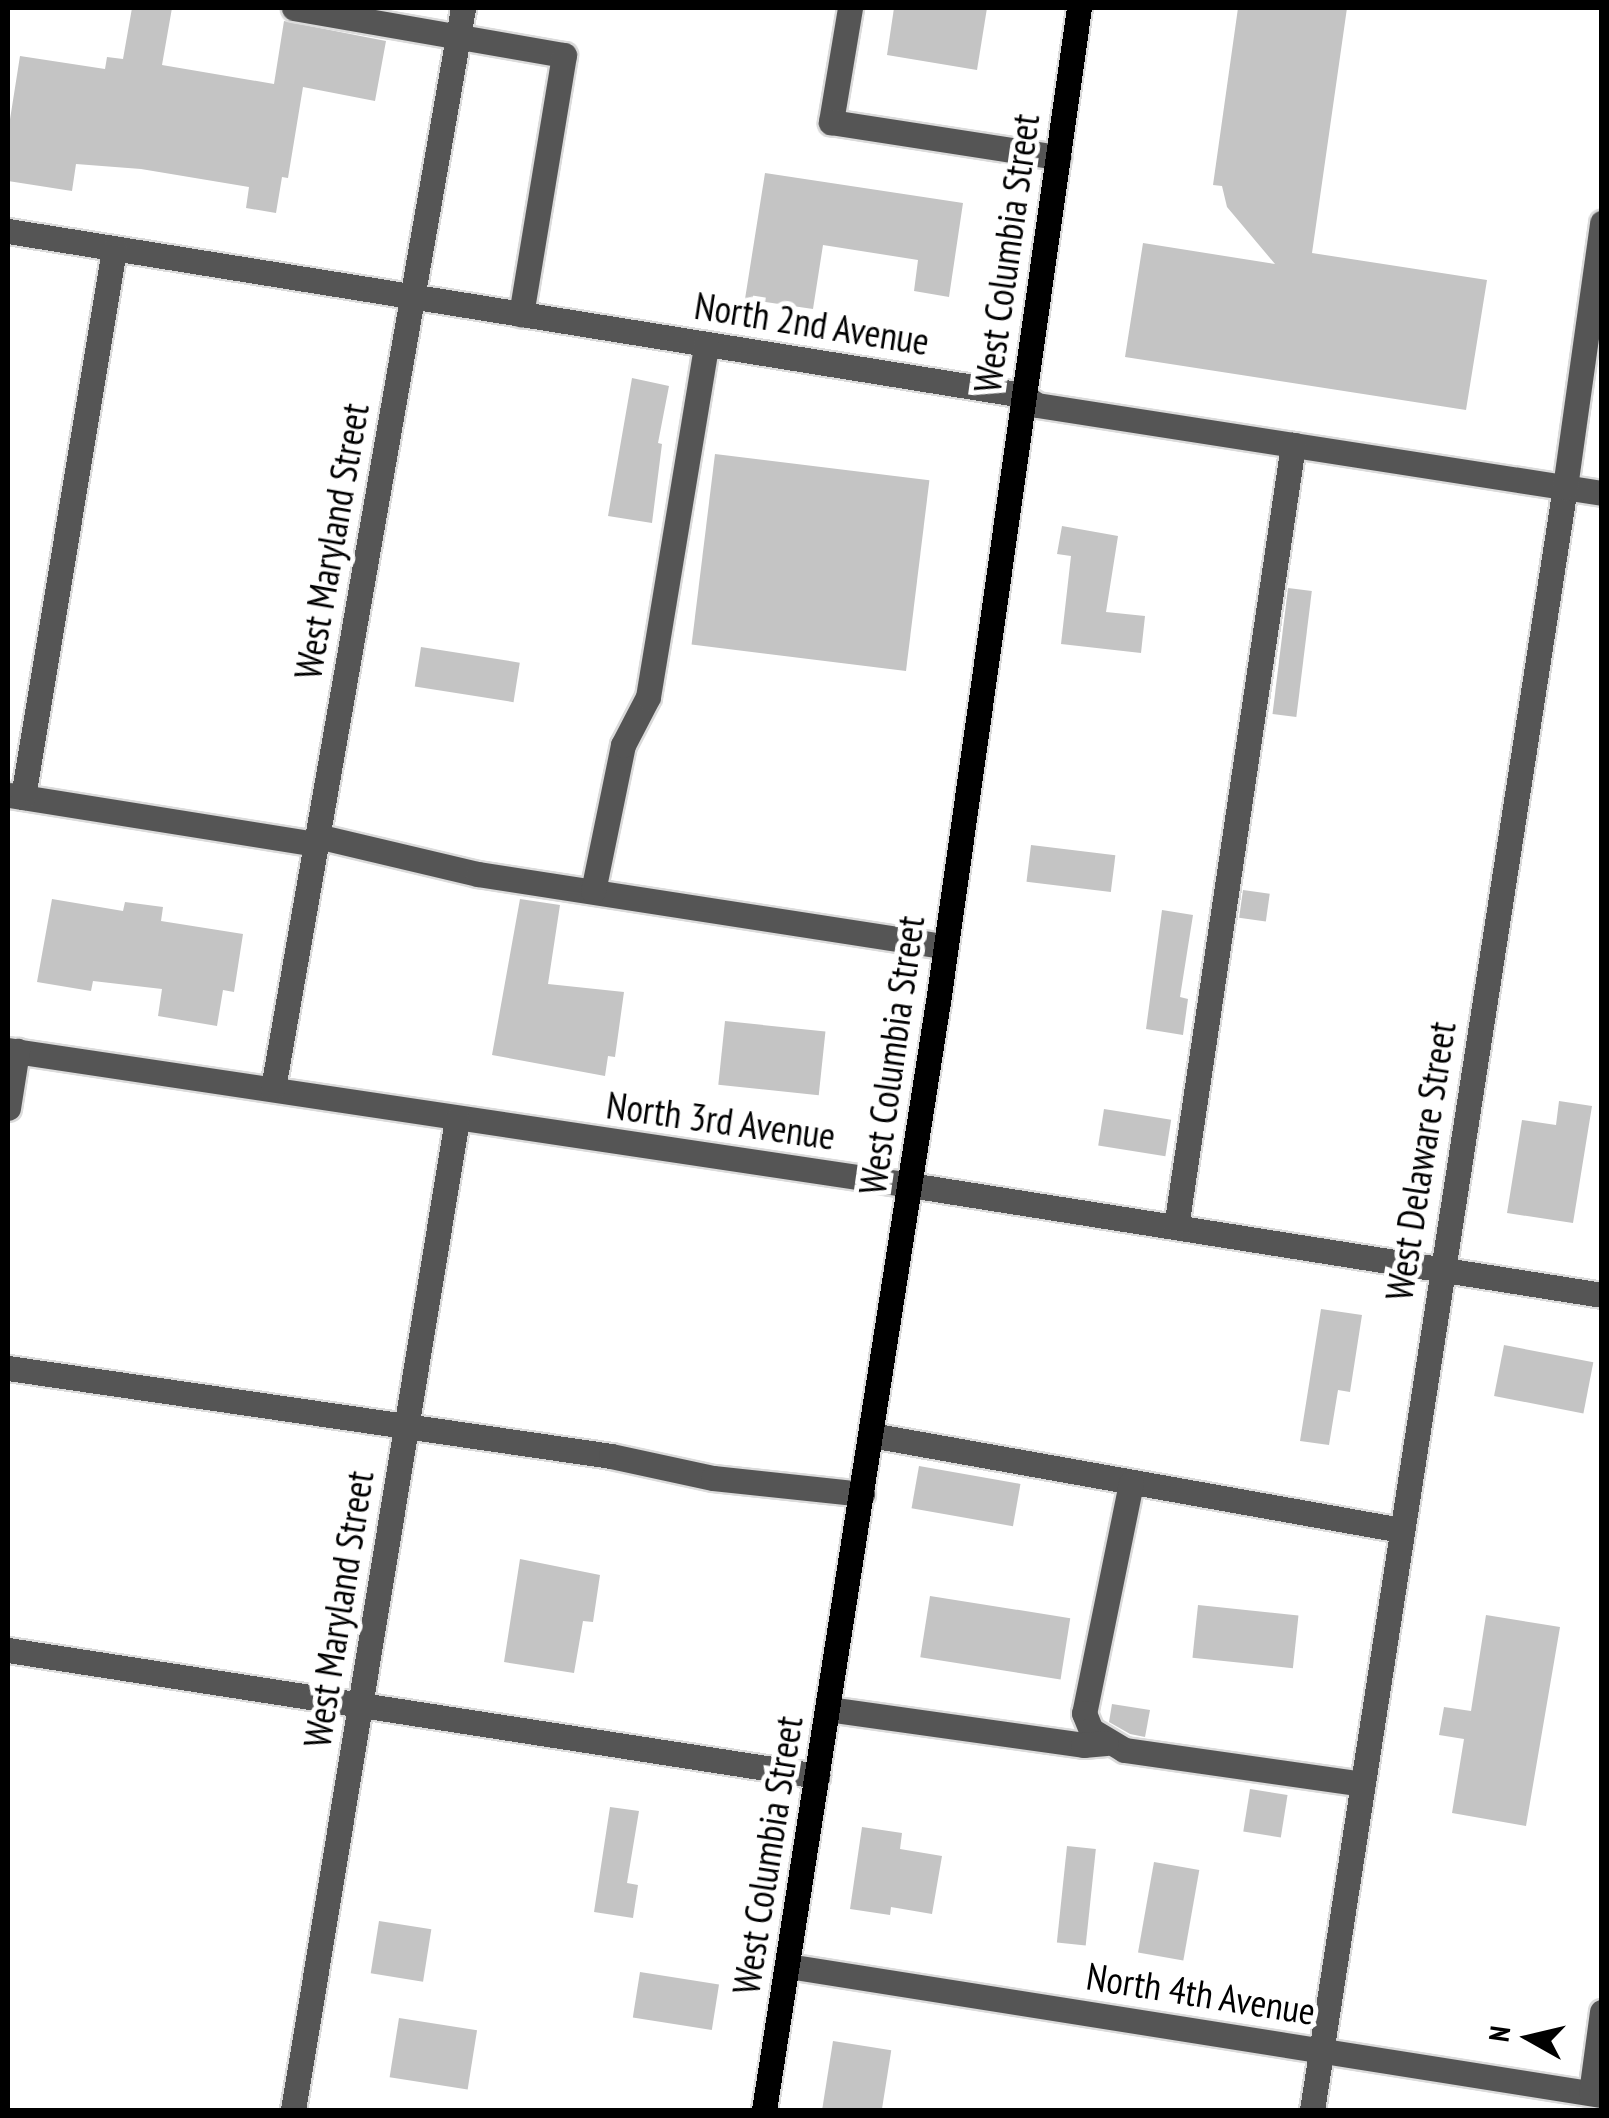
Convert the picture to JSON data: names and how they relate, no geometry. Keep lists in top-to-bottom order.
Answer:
{
  "streets": {
    "main road": ["West Columbia Street"],
    "street": [
      "North 2nd Avenue",
      "West Maryland Street",
      "North 3rd Avenue",
      "West Delaware Street",
      "North 4th Avenue"
    ]
  },
  "crossings": [
    ["West Columbia Street", "North 2nd Avenue"],
    ["West Columbia Street", "North 3rd Avenue"],
    ["West Columbia Street", "North 4th Avenue"],
    ["North 2nd Avenue", "West Maryland Street"],
    ["North 2nd Avenue", "West Delaware Street"],
    ["West Maryland Street", "North 3rd Avenue"],
    ["North 3rd Avenue", "West Delaware Street"],
    ["West Delaware Street", "North 4th Avenue"]
  ],
  "north": "left"
}
